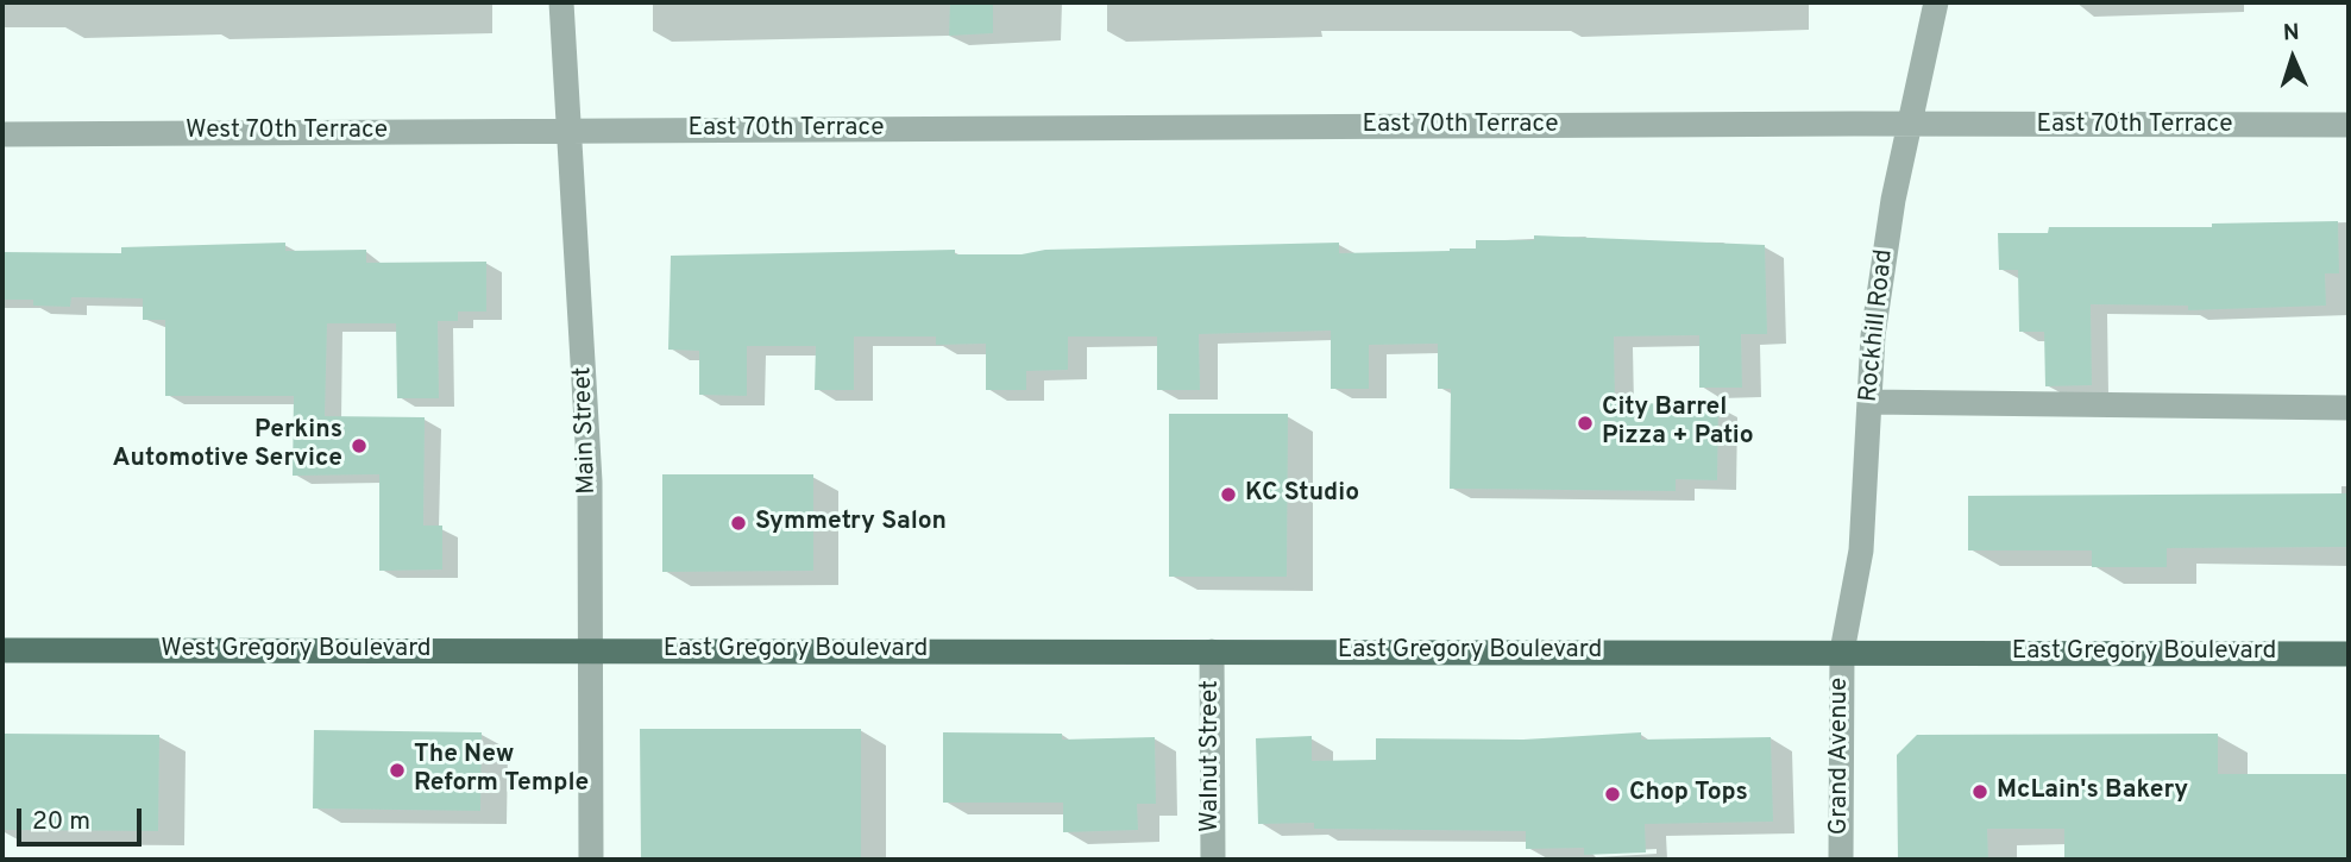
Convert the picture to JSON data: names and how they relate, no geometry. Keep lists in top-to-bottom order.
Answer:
{
  "streets": {
    "main road": ["West Gregory Boulevard", "East Gregory Boulevard"],
    "street": [
      "East 70th Terrace",
      "West 70th Terrace",
      "Rockhill Road",
      "Main Street",
      "Walnut Street",
      "Grand Avenue"
    ]
  },
  "crossings": [
    ["East 70th Terrace", "West 70th Terrace"],
    ["East 70th Terrace", "Rockhill Road"],
    ["East 70th Terrace", "Main Street"],
    ["West 70th Terrace", "Main Street"],
    ["Rockhill Road", "East Gregory Boulevard"],
    ["Rockhill Road", "Grand Avenue"],
    ["Main Street", "West Gregory Boulevard"],
    ["Main Street", "East Gregory Boulevard"],
    ["West Gregory Boulevard", "East Gregory Boulevard"],
    ["East Gregory Boulevard", "Walnut Street"],
    ["East Gregory Boulevard", "Grand Avenue"]
  ],
  "places": [
    "City Barrel Pizza + Patio",
    "Perkins Automotive Service",
    "KC Studio",
    "Symmetry Salon",
    "The New Reform Temple",
    "McLain's Bakery",
    "Chop Tops"
  ],
  "scale_bar": "20 m",
  "north": "top"
}
